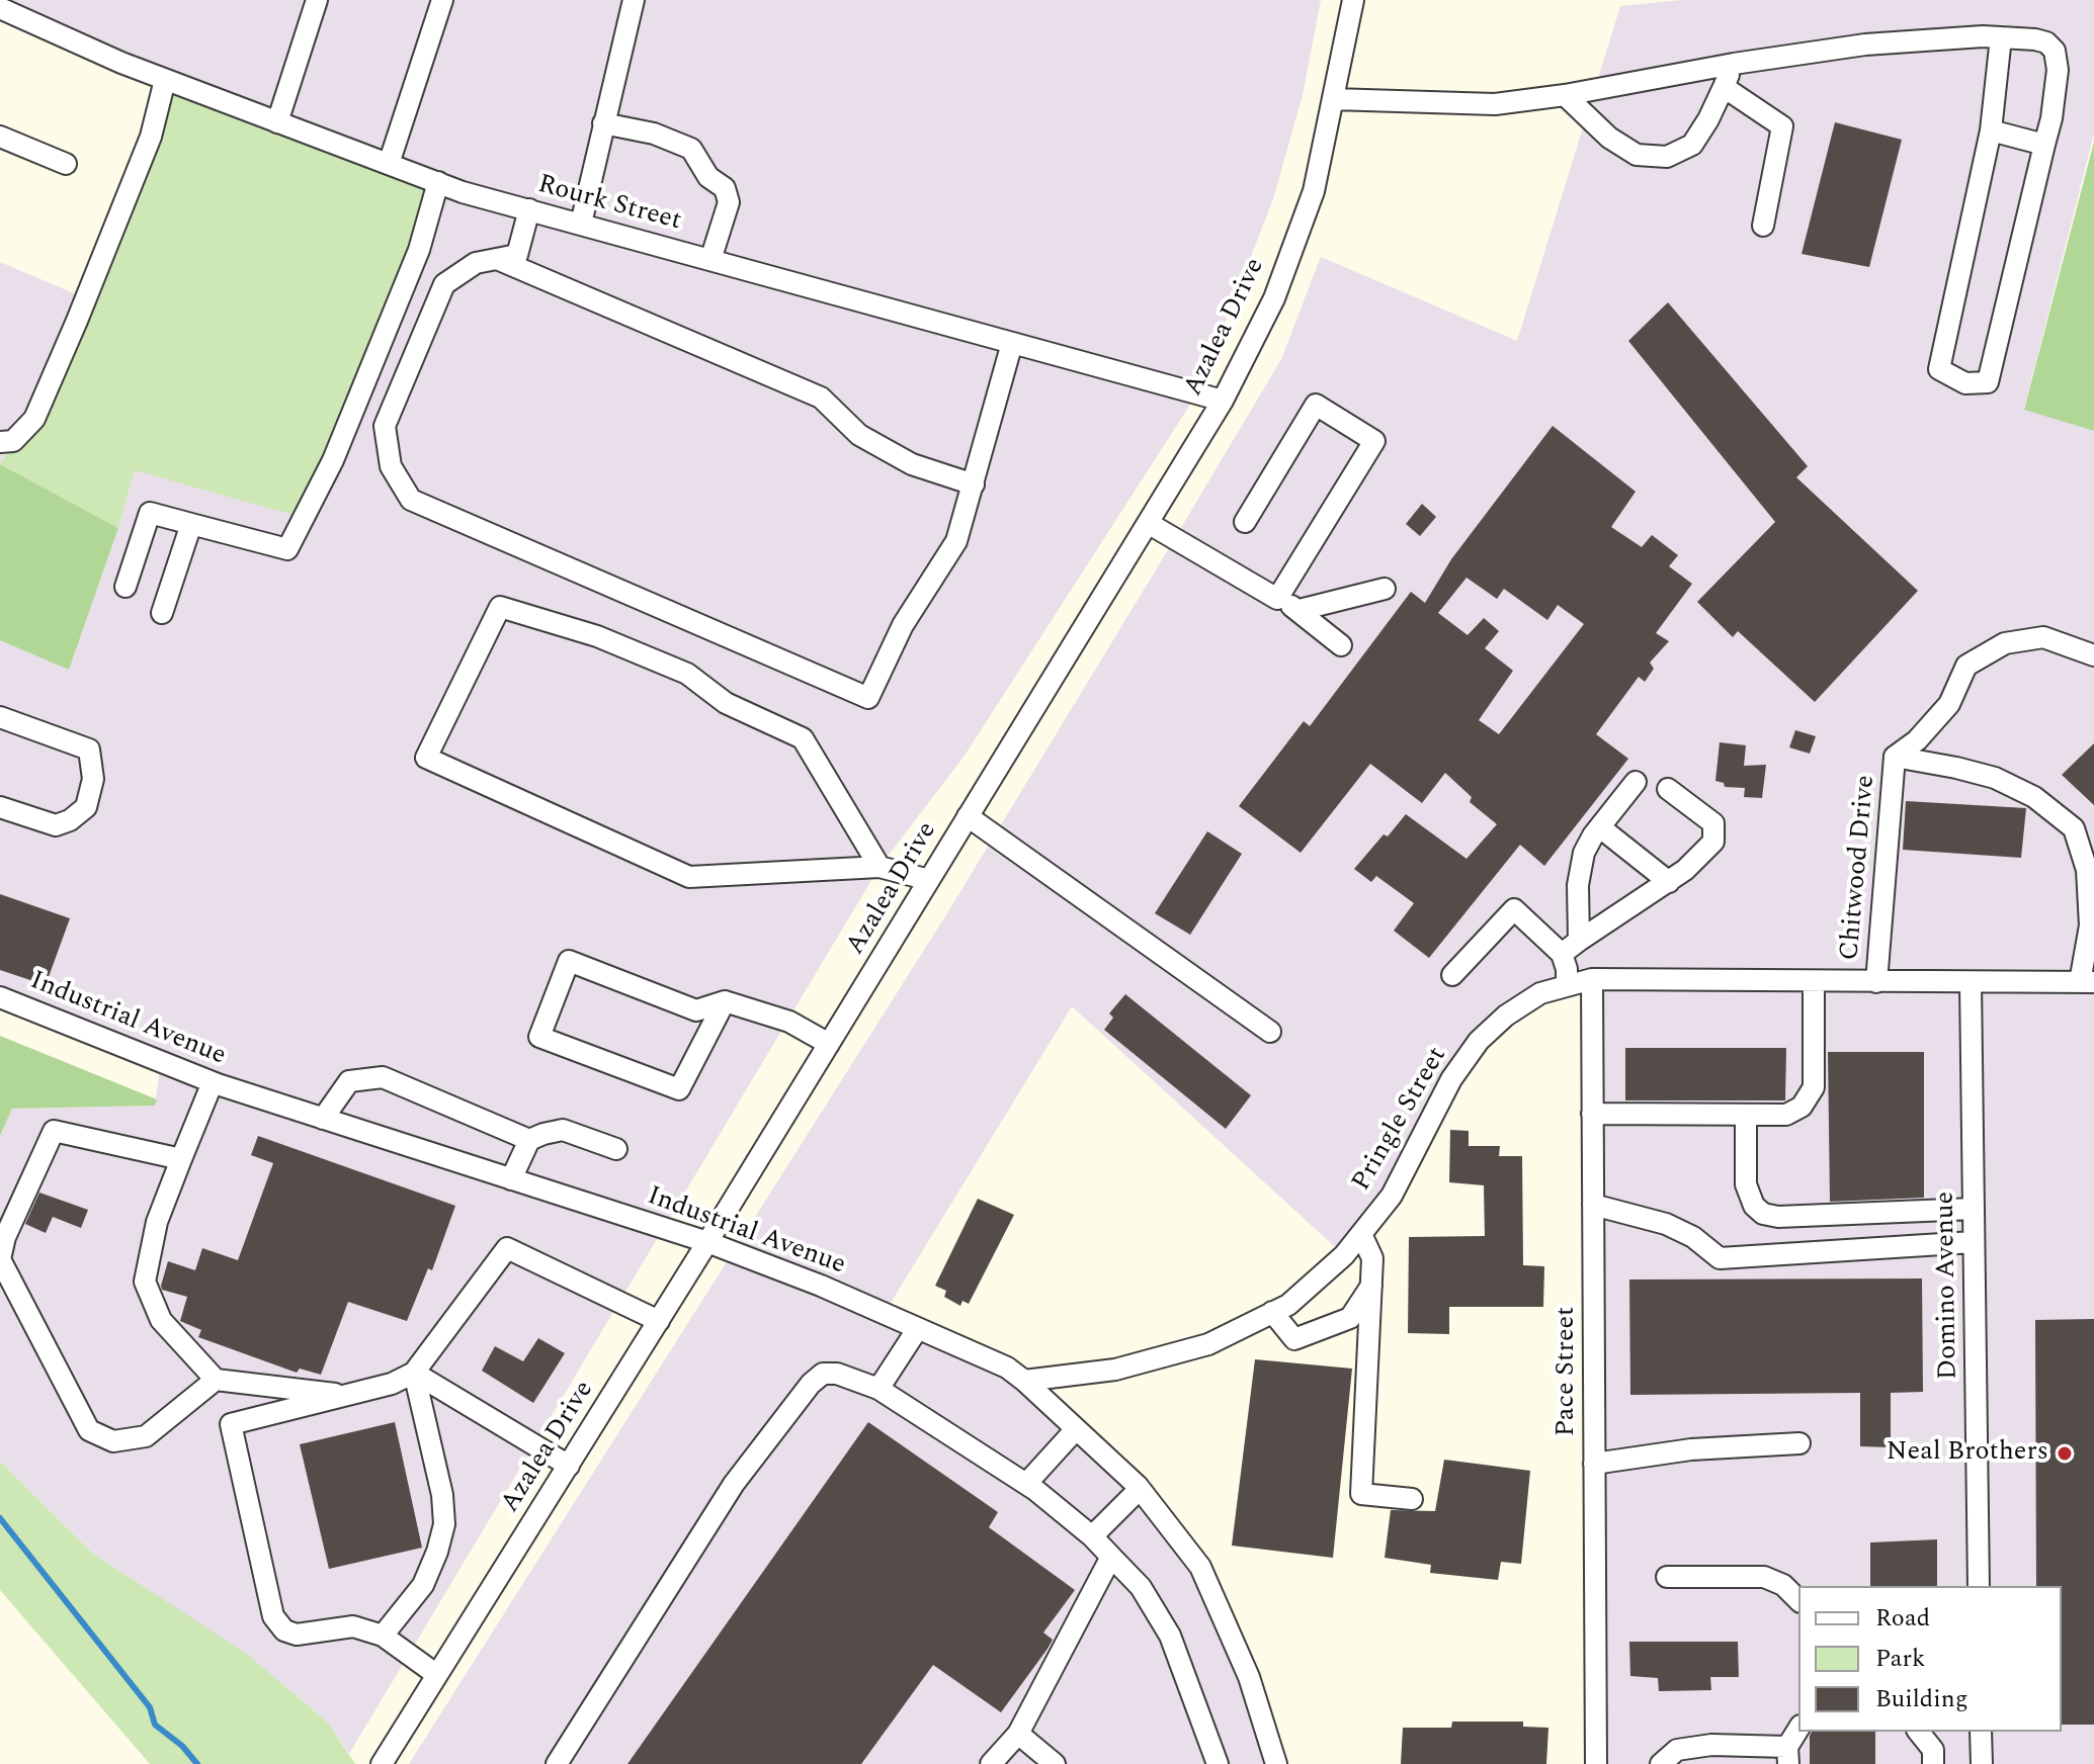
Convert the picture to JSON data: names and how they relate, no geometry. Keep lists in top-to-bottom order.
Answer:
{
  "streets": {
    "street": [
      "Rourk Street",
      "Azalea Drive",
      "Chitwood Drive",
      "Industrial Avenue",
      "Pringle Street",
      "Domino Avenue",
      "Pace Street"
    ]
  },
  "crossings": [
    ["Rourk Street", "Azalea Drive"],
    ["Azalea Drive", "Industrial Avenue"],
    ["Chitwood Drive", "Pringle Street"],
    ["Industrial Avenue", "Pringle Street"],
    ["Pringle Street", "Domino Avenue"],
    ["Pringle Street", "Pace Street"]
  ],
  "places": ["Neal Brothers"],
  "legend": ["Road", "Park", "Building"]
}
